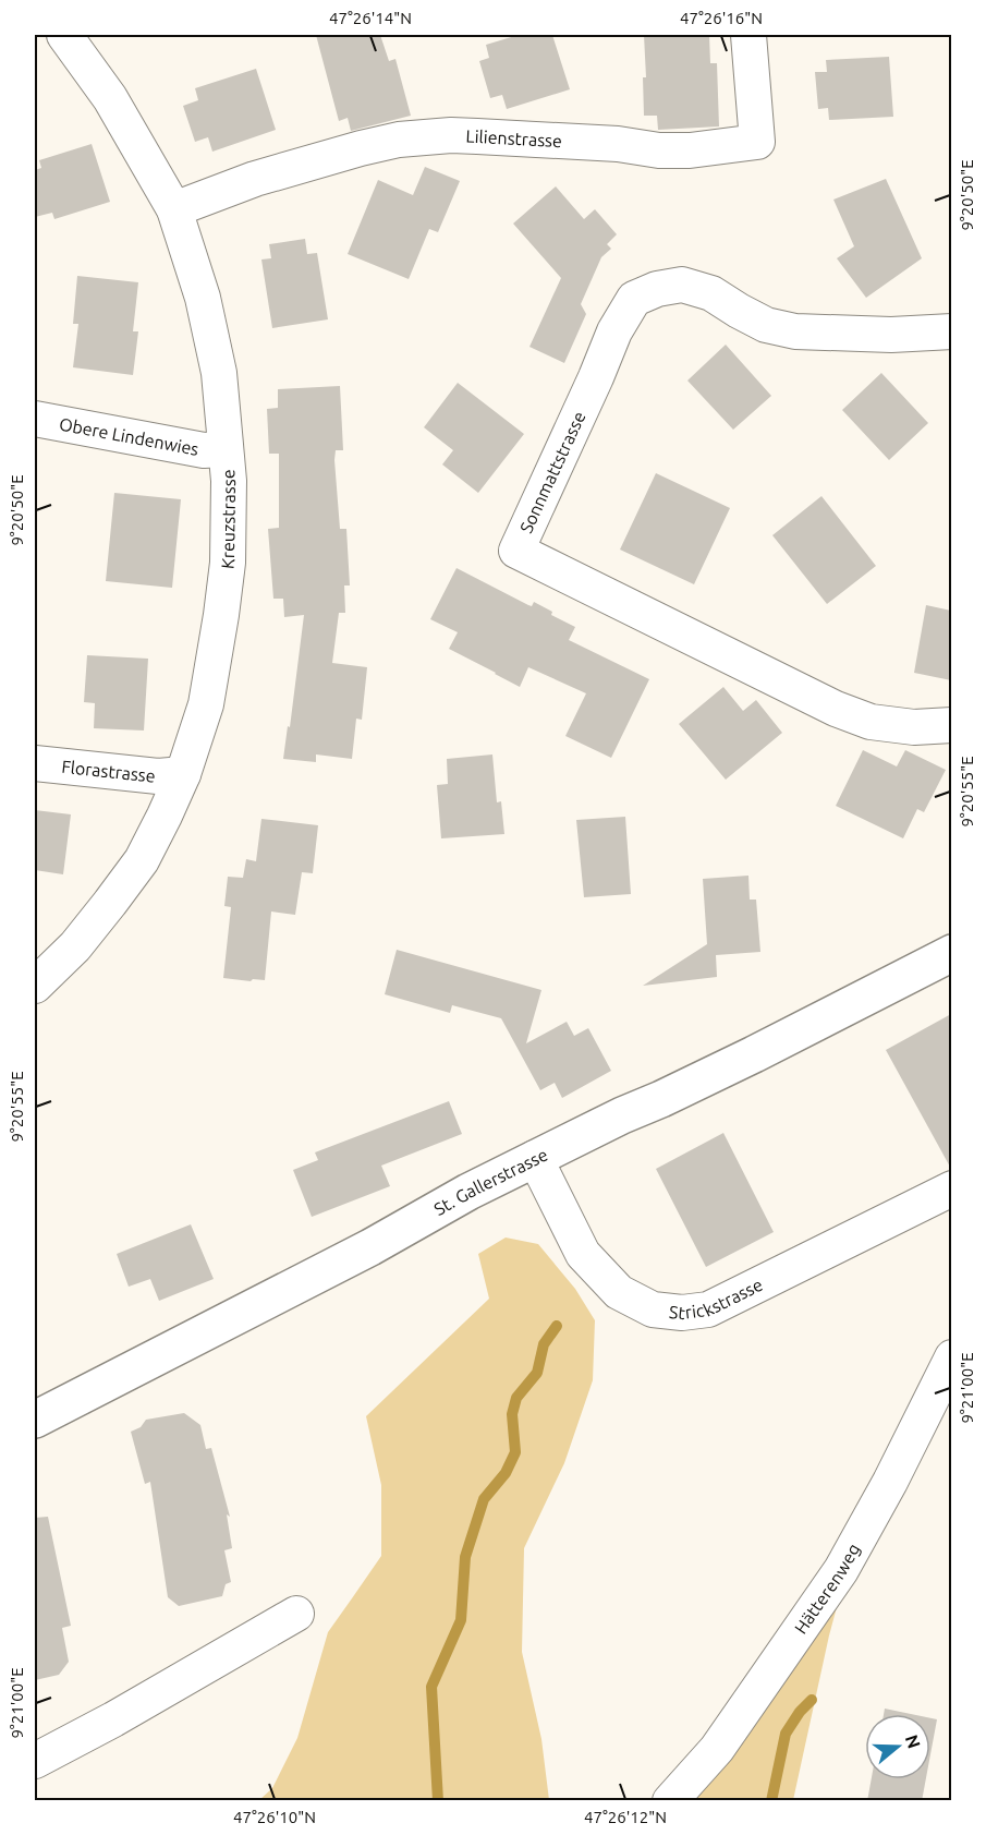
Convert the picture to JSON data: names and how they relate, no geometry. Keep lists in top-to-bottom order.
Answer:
{
  "streets": {
    "street": [
      "Lilienstrasse",
      "Obere Lindenwies",
      "Sonnmattstrasse",
      "Kreuzstrasse",
      "Florastrasse",
      "St. Gallerstrasse",
      "Strickstrasse",
      "Hätterenweg"
    ]
  },
  "crossings": [
    ["Lilienstrasse", "Kreuzstrasse"],
    ["Obere Lindenwies", "Kreuzstrasse"],
    ["Kreuzstrasse", "Florastrasse"],
    ["St. Gallerstrasse", "Strickstrasse"]
  ],
  "north": "right",
  "coordinates": [
    "47°26'14\"N",
    "47°26'16\"N",
    "9°20'50\"E",
    "9°20'55\"E",
    "9°21'00\"E",
    "47°26'10\"N",
    "47°26'12\"N"
  ]
}
